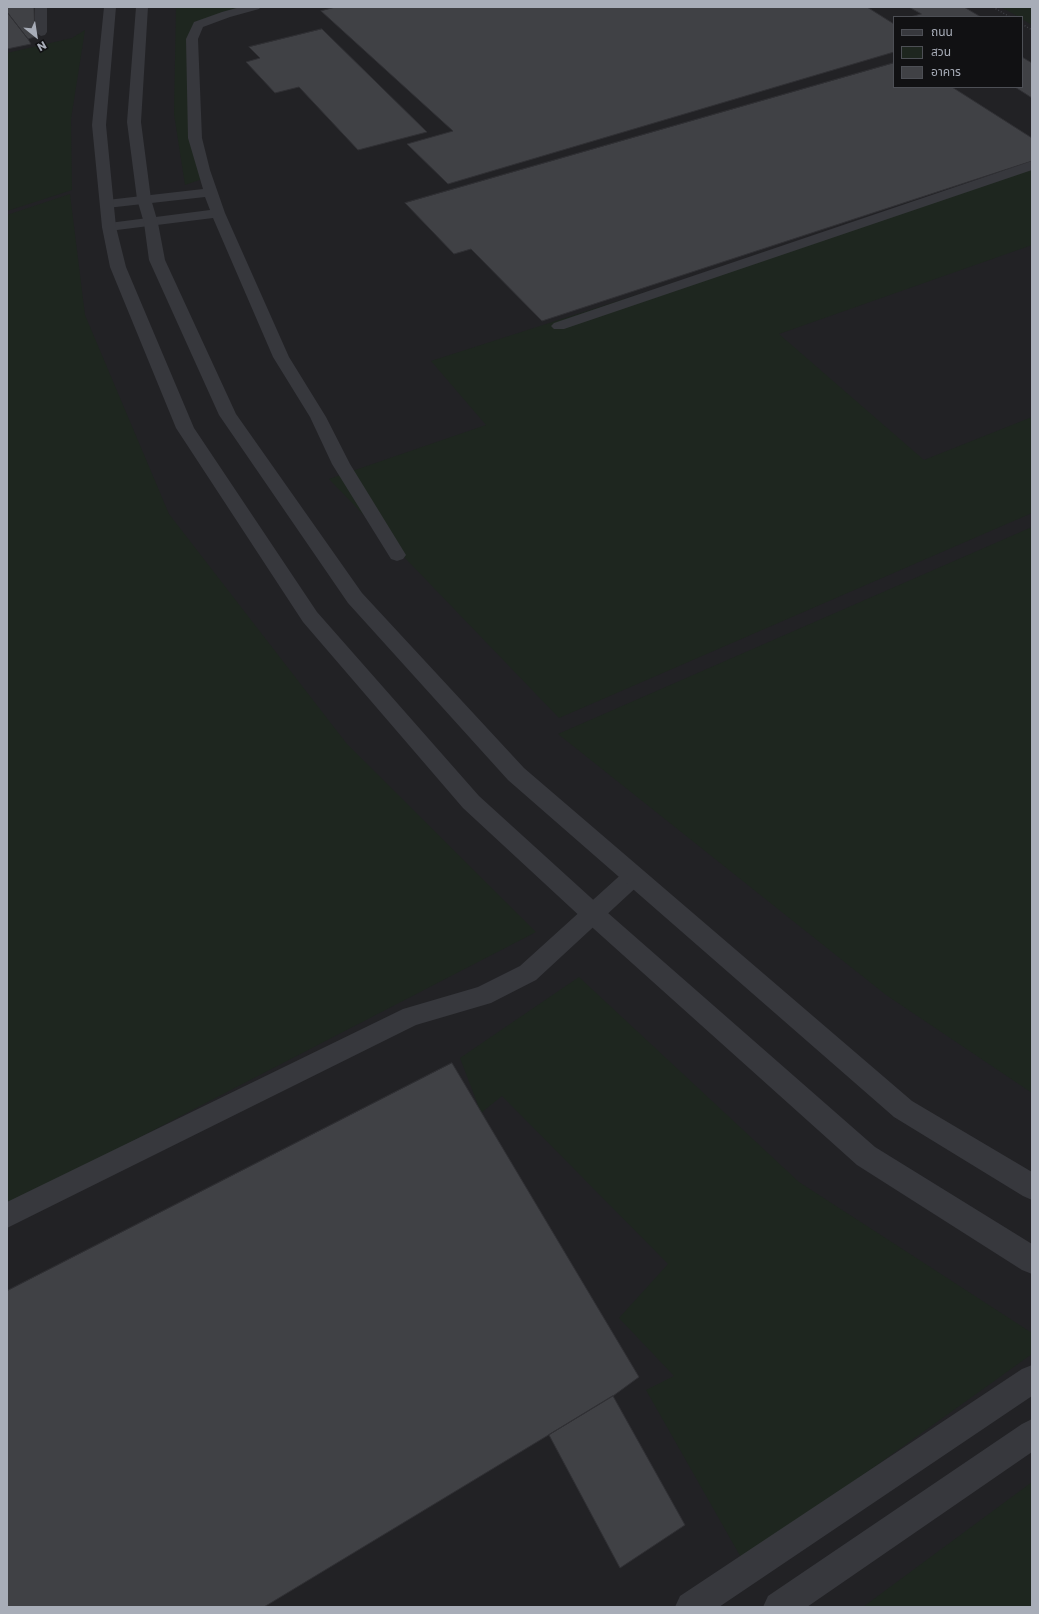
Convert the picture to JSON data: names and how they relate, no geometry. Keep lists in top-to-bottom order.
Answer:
{
  "legend": ["ถนน", "สวน", "อาคาร"],
  "north": "bottom right"
}
